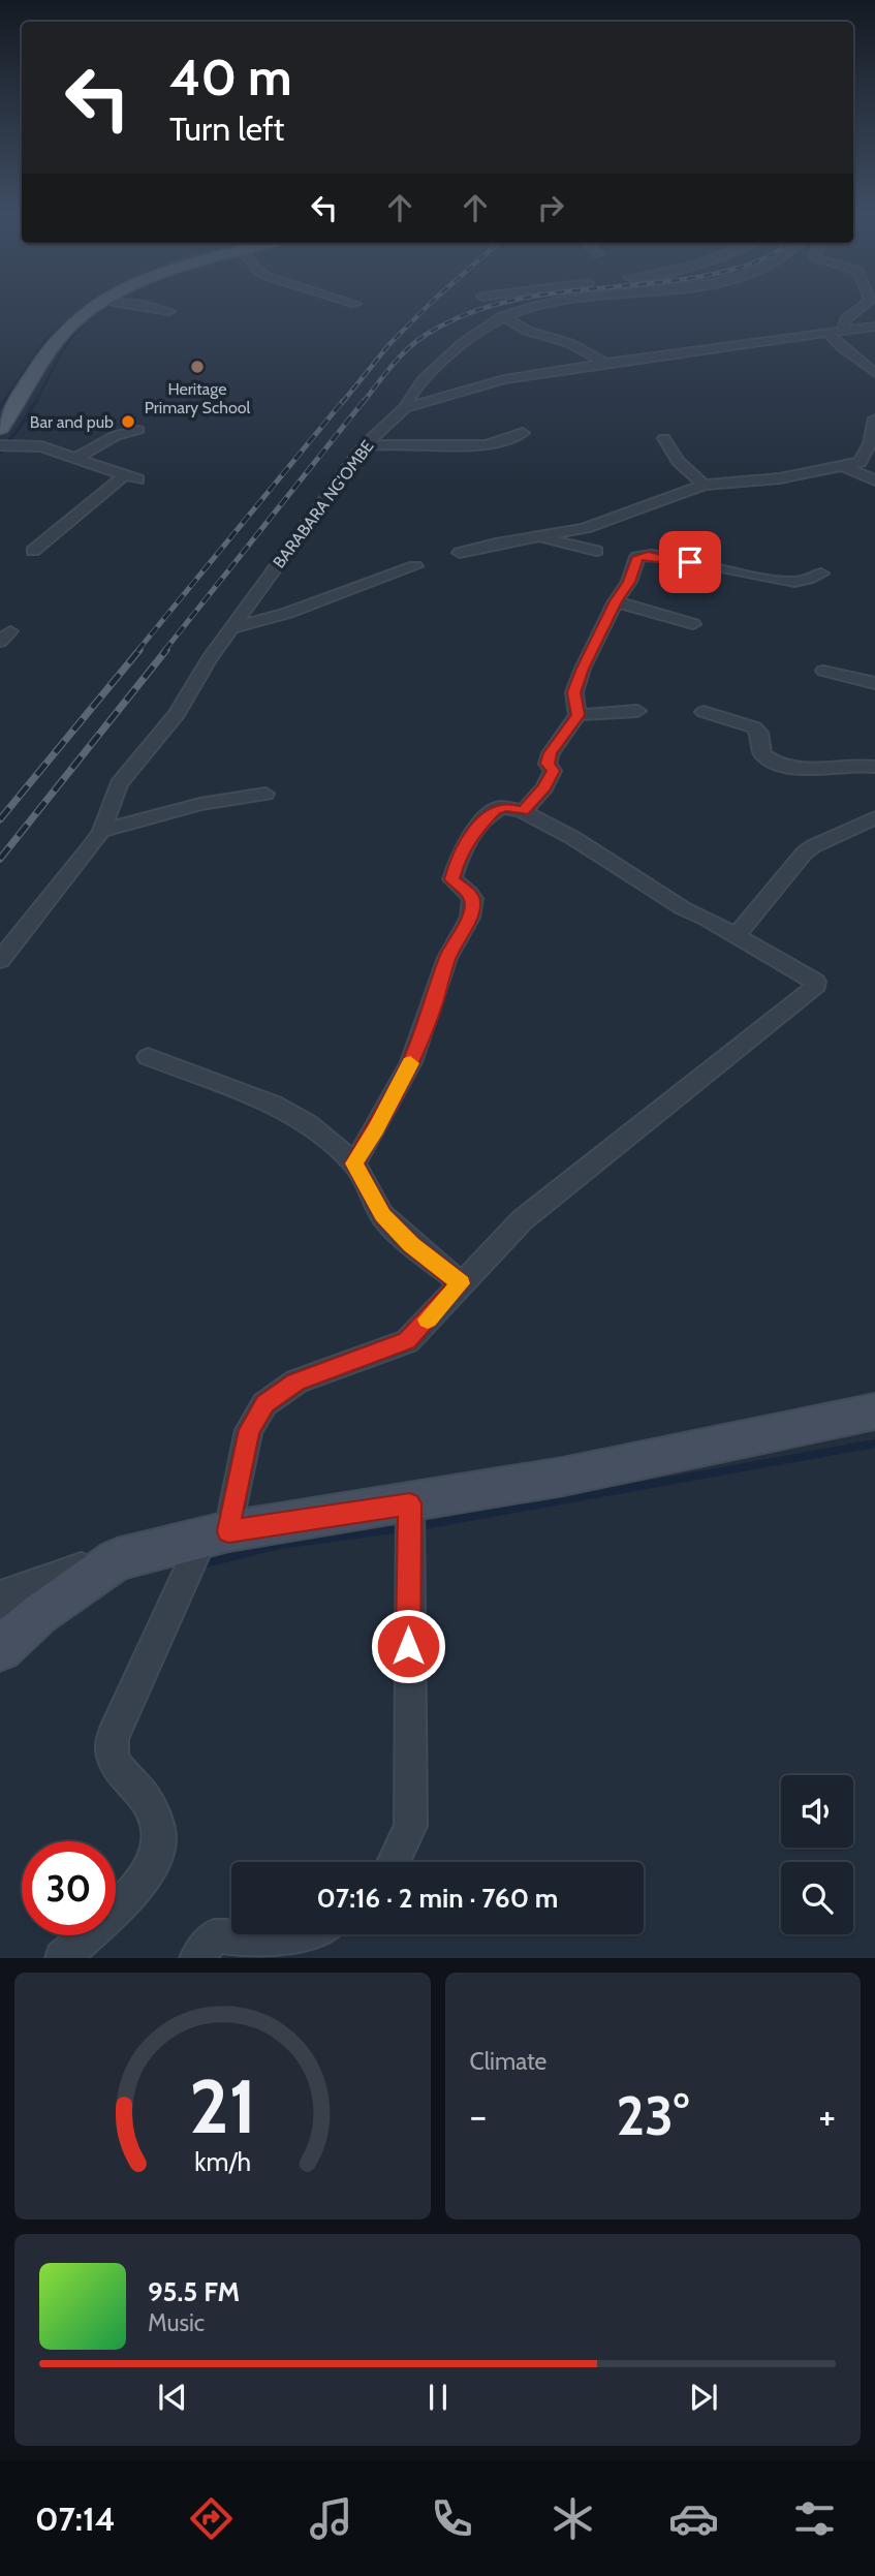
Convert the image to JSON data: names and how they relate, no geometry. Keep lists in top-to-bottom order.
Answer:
{
  "streets": {
    "street": ["BARABARA NG'OMBE"]
  },
  "places": ["Heritage Primary School", "Bar and pub"],
  "page": {
    "turn": ["40 m", "Turn left"],
    "limit": "30",
    "trip": "07:16 · 2 min · 760 m",
    "tile": "Climate",
    "heat": ["−", "23°", "+"],
    "song": ["95.5 FM", "Music"],
    "tabs": "07:14",
    "gauge": ["21", "km/h"]
  }
}
